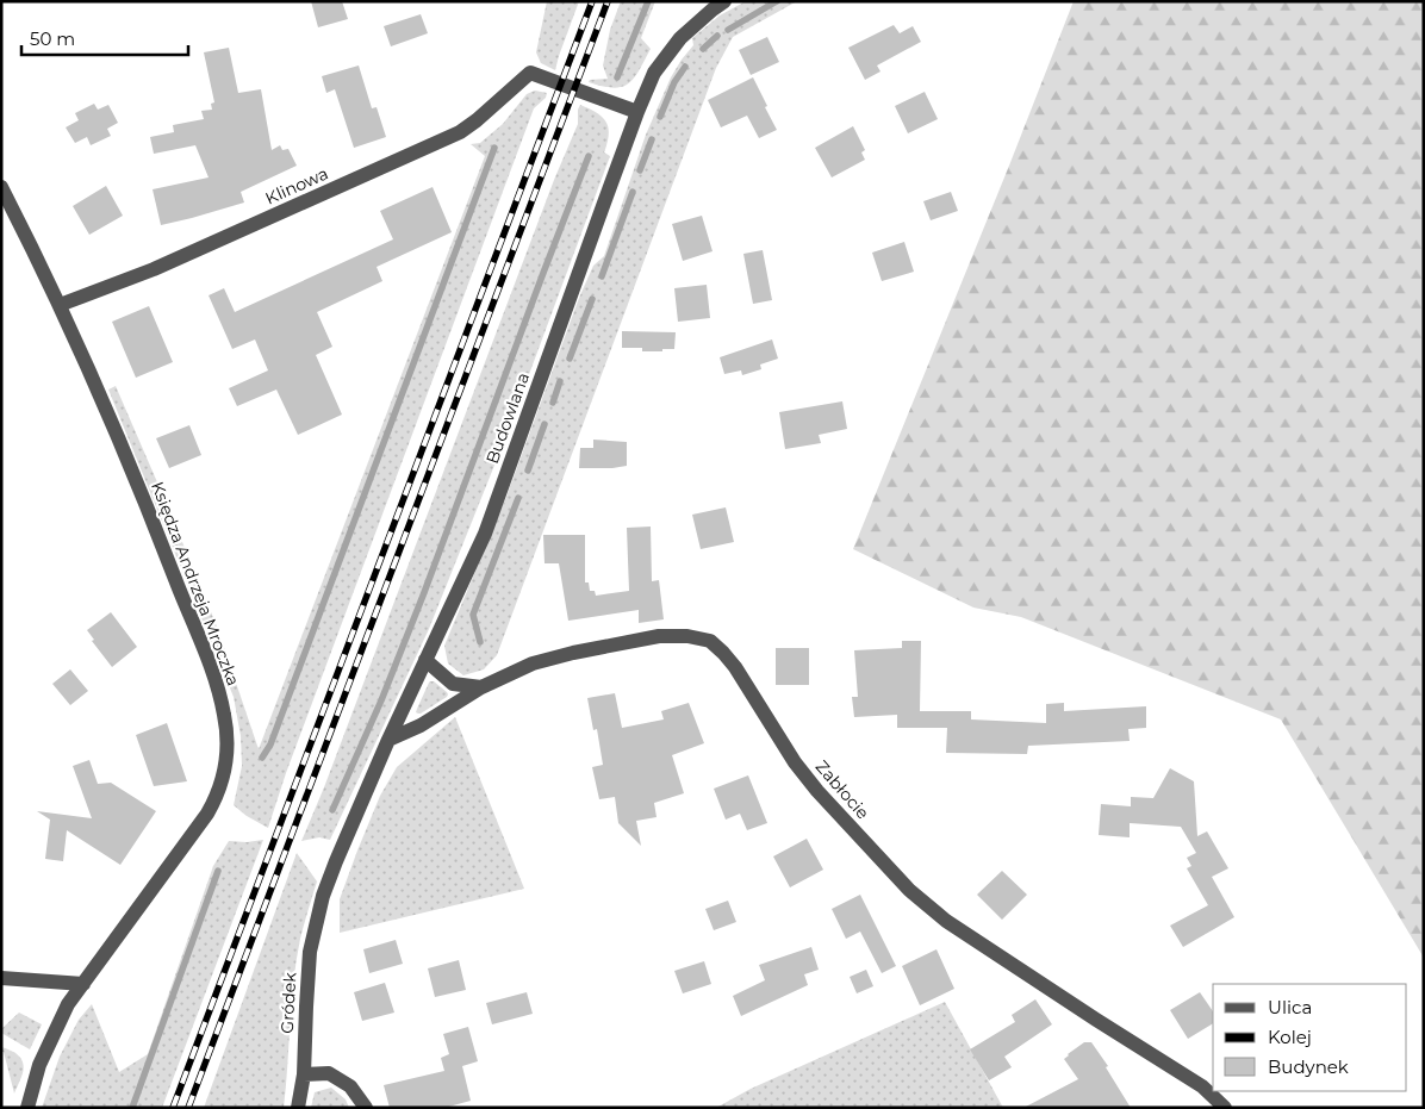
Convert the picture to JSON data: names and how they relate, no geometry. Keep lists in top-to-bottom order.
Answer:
{
  "streets": {
    "street": [
      "Klinowa",
      "Budowlana",
      "Księdza Andrzeja Mroczka",
      "Zabłocie",
      "Gródek"
    ]
  },
  "crossings": [
    ["Klinowa", "Budowlana"],
    ["Klinowa", "Księdza Andrzeja Mroczka"],
    ["Budowlana", "Zabłocie"],
    ["Budowlana", "Gródek"]
  ],
  "legend": ["Ulica", "Kolej", "Budynek"],
  "scale_bar": "50 m"
}
